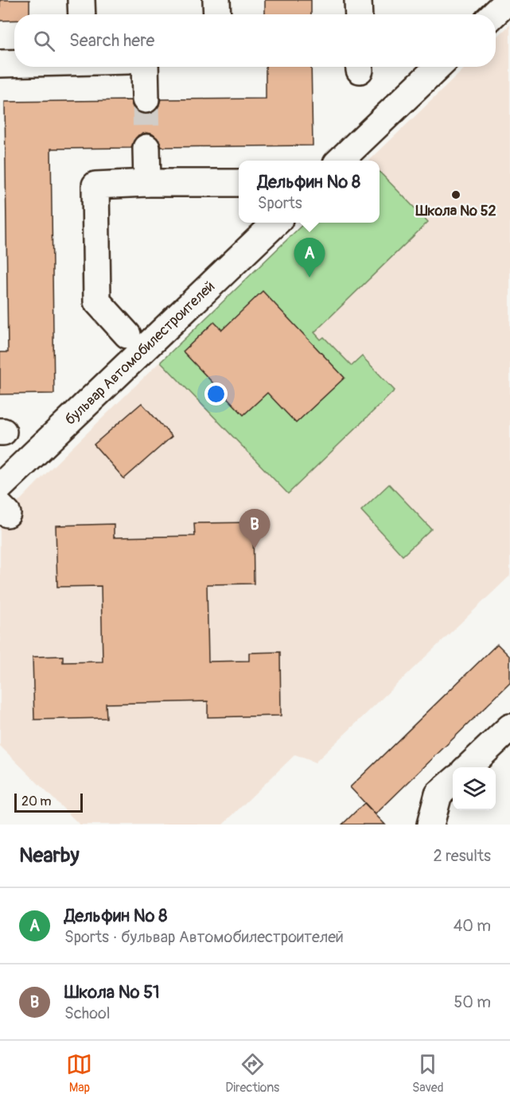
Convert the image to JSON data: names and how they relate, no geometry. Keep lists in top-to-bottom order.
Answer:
{
  "streets": {
    "street": ["бульвар Автомобилестроителей"]
  },
  "places": ["Школа № 52"],
  "scale_bar": "20 m",
  "page": {
    "search": "Search here",
    "popup": ["Дельфин № 8", "Sports"],
    "pins": ["A", "B"],
    "scale": "20 m",
    "heading": ["Nearby", "2 results"],
    "list": [
      {
        "mark": "A",
        "name": "Дельфин № 8",
        "note": "Sports · бульвар Автомобилестроителей",
        "value": "40 m"
      },
      {
        "mark": "B",
        "name": "Школа № 51",
        "note": "School",
        "value": "50 m"
      }
    ],
    "nav": ["Map", "Directions", "Saved"]
  }
}
